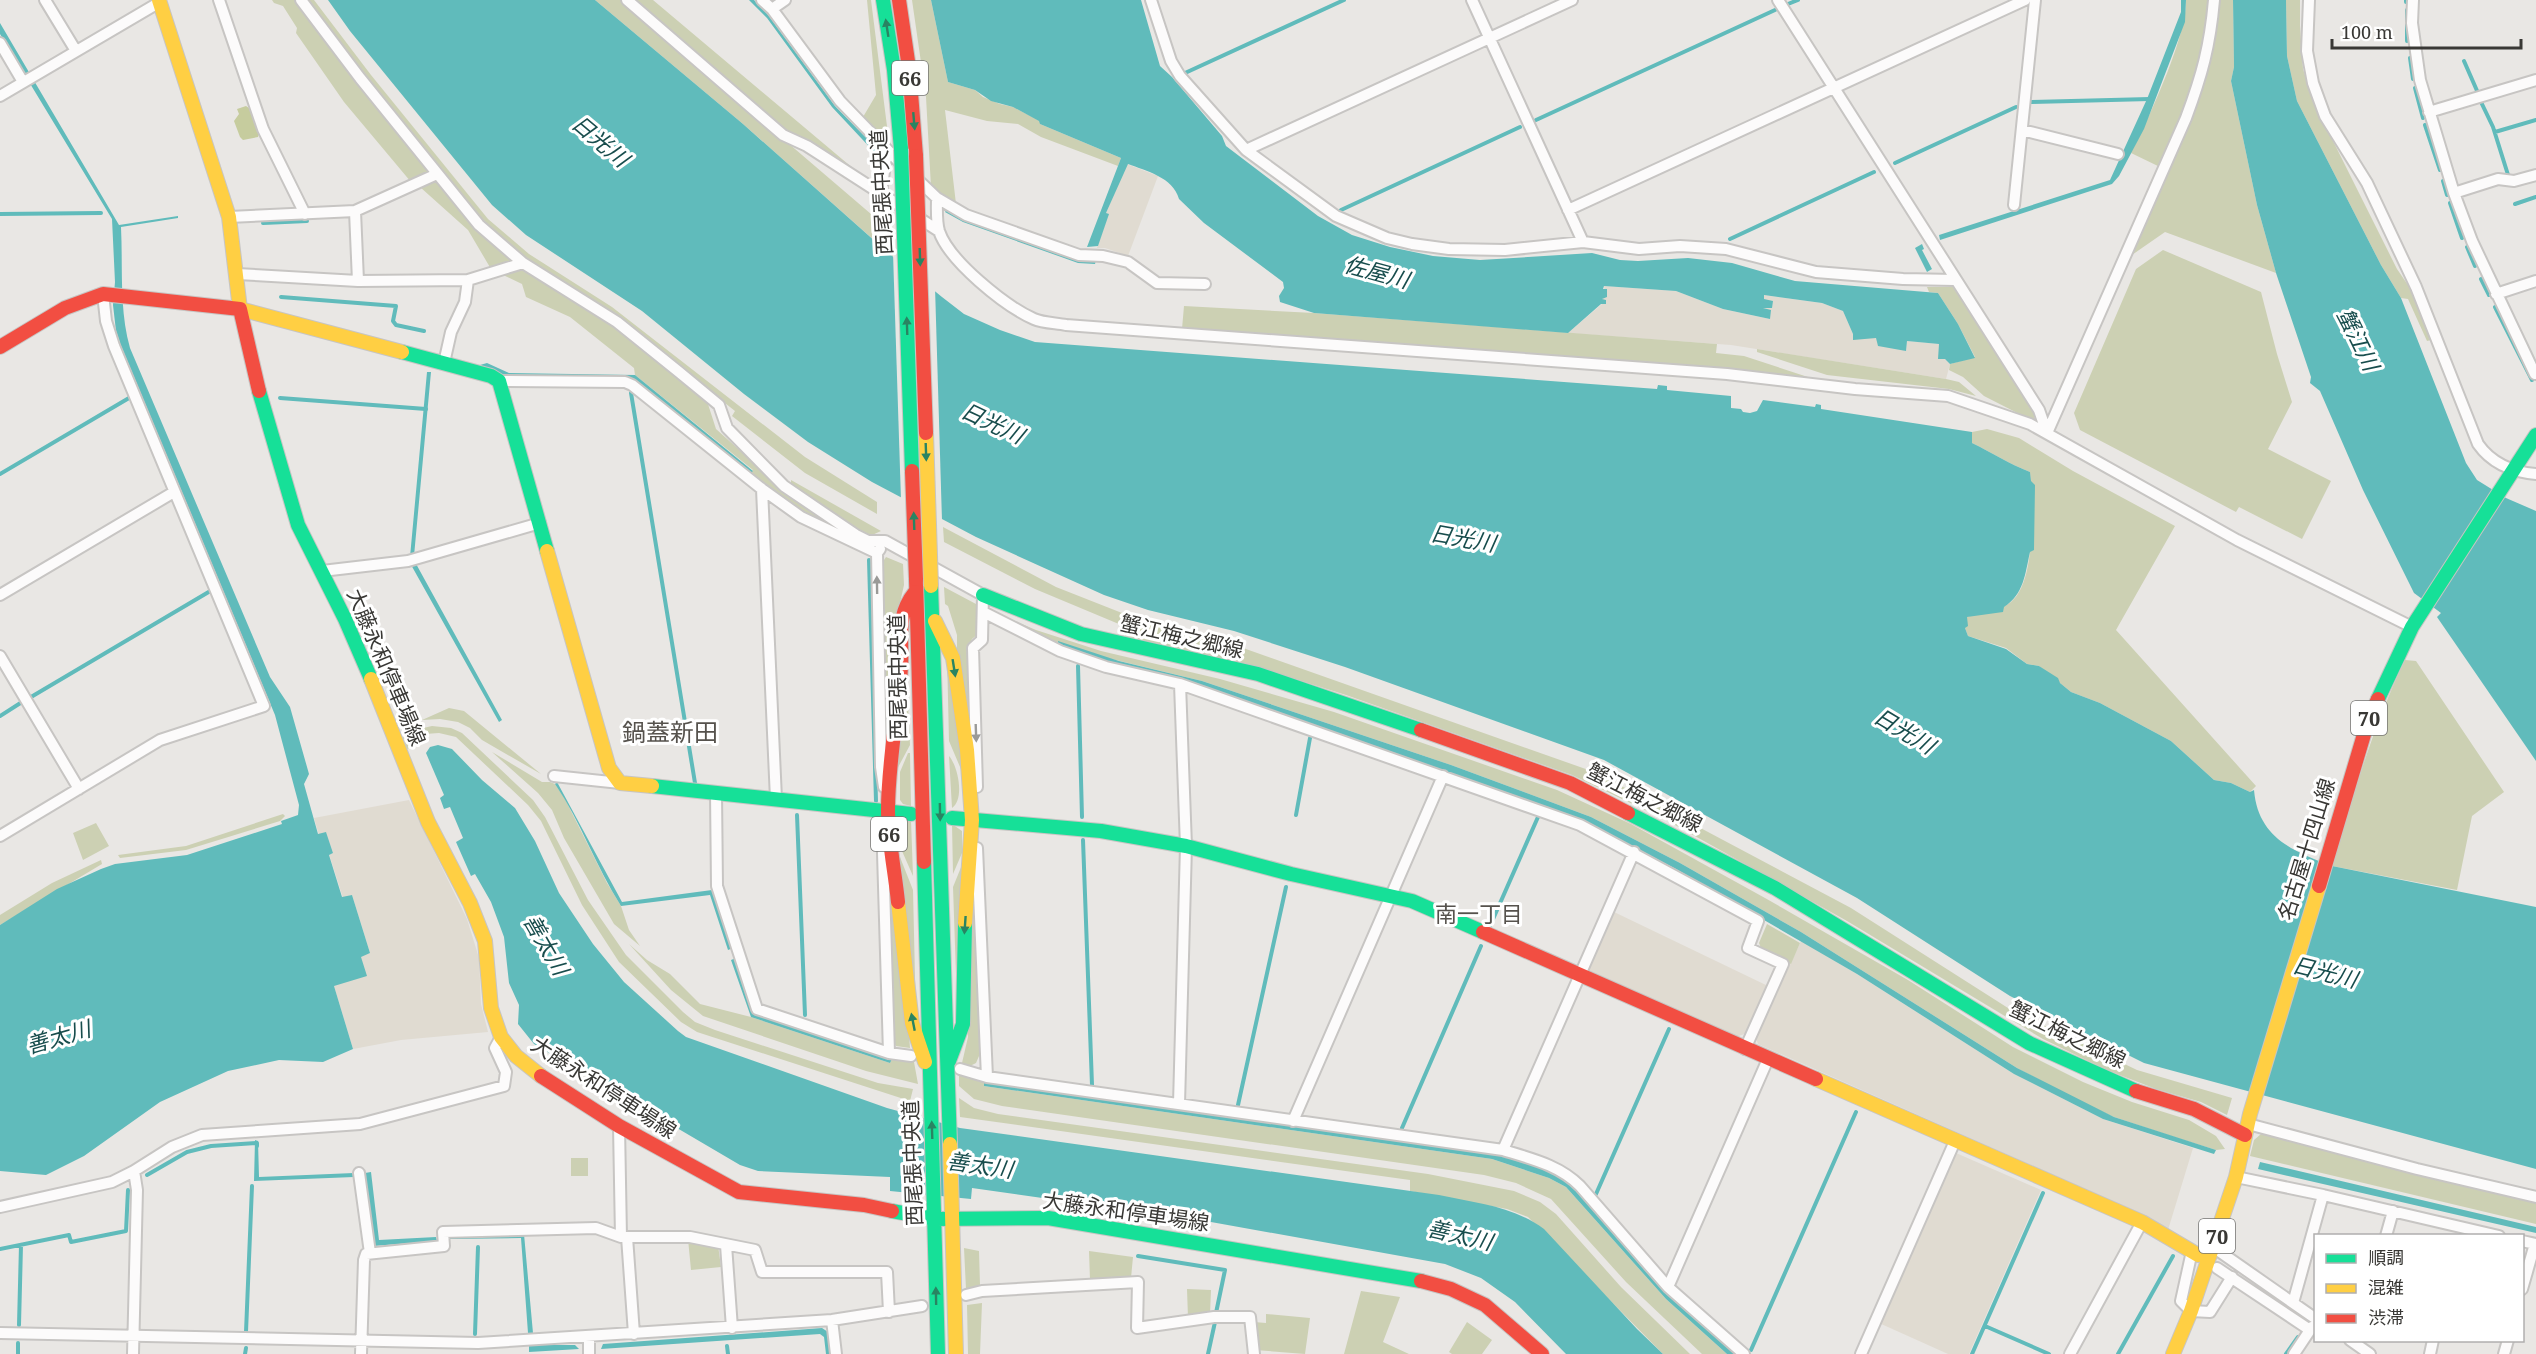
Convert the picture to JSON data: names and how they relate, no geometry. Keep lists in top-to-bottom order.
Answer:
{
  "streets": {
    "main road": [
      "66",
      "西尾張中央道",
      "蟹江梅之郷線",
      "大藤永和停車場線",
      "70",
      "名古屋十四山線"
    ]
  },
  "crossings": [
    ["66", "西尾張中央道"],
    ["西尾張中央道", "大藤永和停車場線"],
    ["蟹江梅之郷線", "名古屋十四山線"],
    ["70", "名古屋十四山線"]
  ],
  "districts": ["鍋蓋新田", "南一丁目"],
  "water": [
    "日光川",
    "佐屋川",
    "蟹江川",
    "善太川"
  ],
  "legend": ["順調", "混雑", "渋滞"],
  "scale_bar": "100 m"
}
